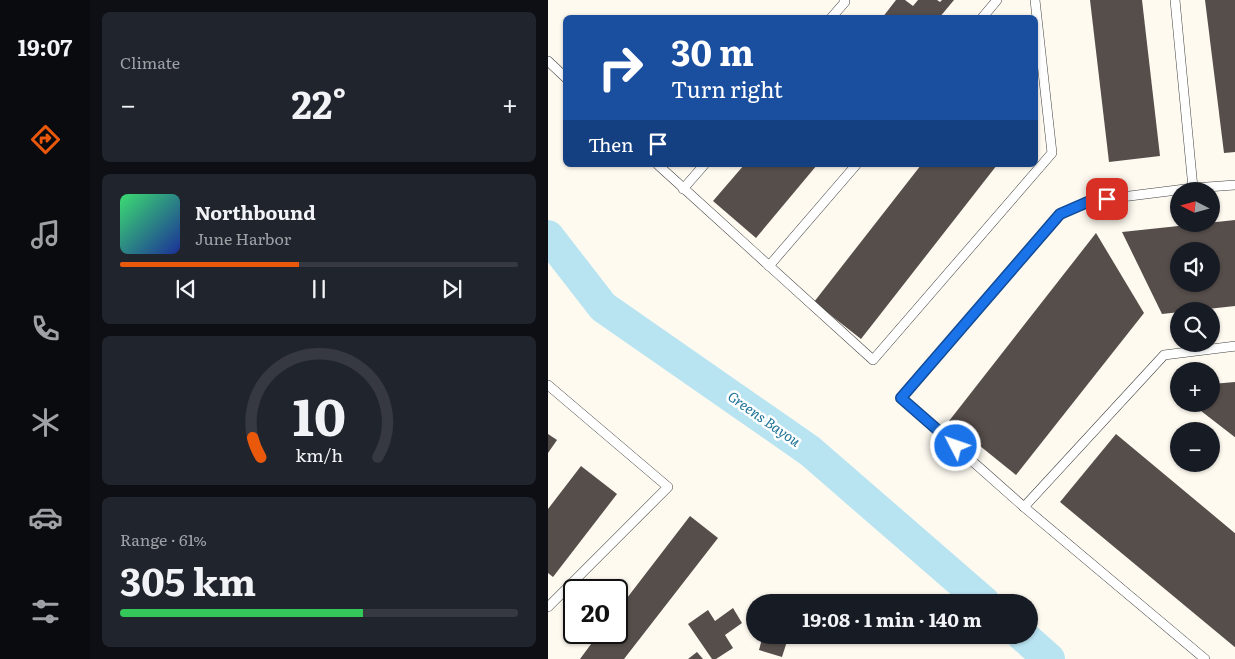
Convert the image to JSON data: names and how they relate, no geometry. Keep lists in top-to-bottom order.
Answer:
{
  "water": ["Greens Bayou"],
  "north": "left",
  "page": {
    "tabs": "19:07",
    "tile": [
      "Climate",
      ["Range · 61%", "305 km"]
    ],
    "turn": ["30 m", "Turn right"],
    "heat": ["−", "22°", "+"],
    "then": "Then",
    "map_buttons": ["+", "−"],
    "song": ["Northbound", "June Harbor"],
    "limit": "20",
    "trip": "19:08 · 1 min · 140 m",
    "gauge": ["10", "km/h"]
  }
}
